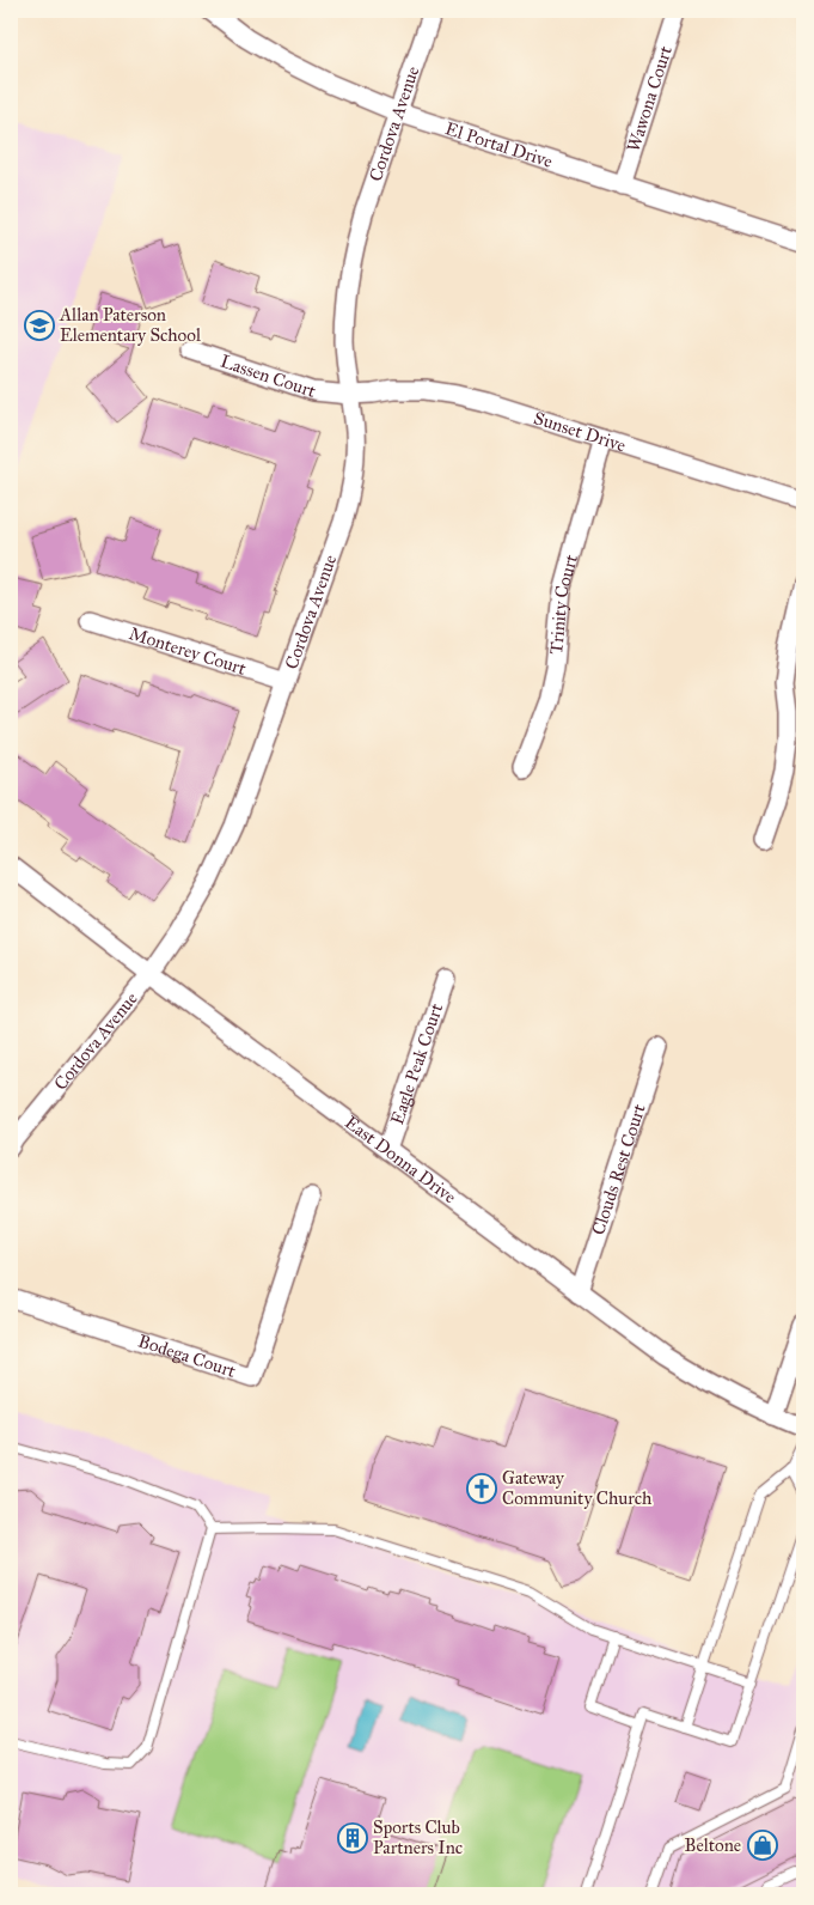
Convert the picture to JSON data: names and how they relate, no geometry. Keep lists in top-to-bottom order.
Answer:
{
  "streets": {
    "street": [
      "Wawona Court",
      "Cordova Avenue",
      "El Portal Drive",
      "Lassen Court",
      "Sunset Drive",
      "Trinity Court",
      "Monterey Court",
      "Eagle Peak Court",
      "East Donna Drive",
      "Clouds Rest Court",
      "Bodega Court"
    ]
  },
  "crossings": [
    ["Wawona Court", "El Portal Drive"],
    ["Cordova Avenue", "El Portal Drive"],
    ["Cordova Avenue", "Lassen Court"],
    ["Cordova Avenue", "Sunset Drive"],
    ["Cordova Avenue", "Monterey Court"],
    ["Cordova Avenue", "East Donna Drive"],
    ["Lassen Court", "Sunset Drive"],
    ["Sunset Drive", "Trinity Court"],
    ["Eagle Peak Court", "East Donna Drive"],
    ["East Donna Drive", "Clouds Rest Court"]
  ],
  "places": {
    "school or university": ["Allan Paterson Elementary School"],
    "church": ["Gateway Community Church"],
    "building": ["Sports Club Partners Inc"],
    "shop": ["Beltone"]
  }
}
